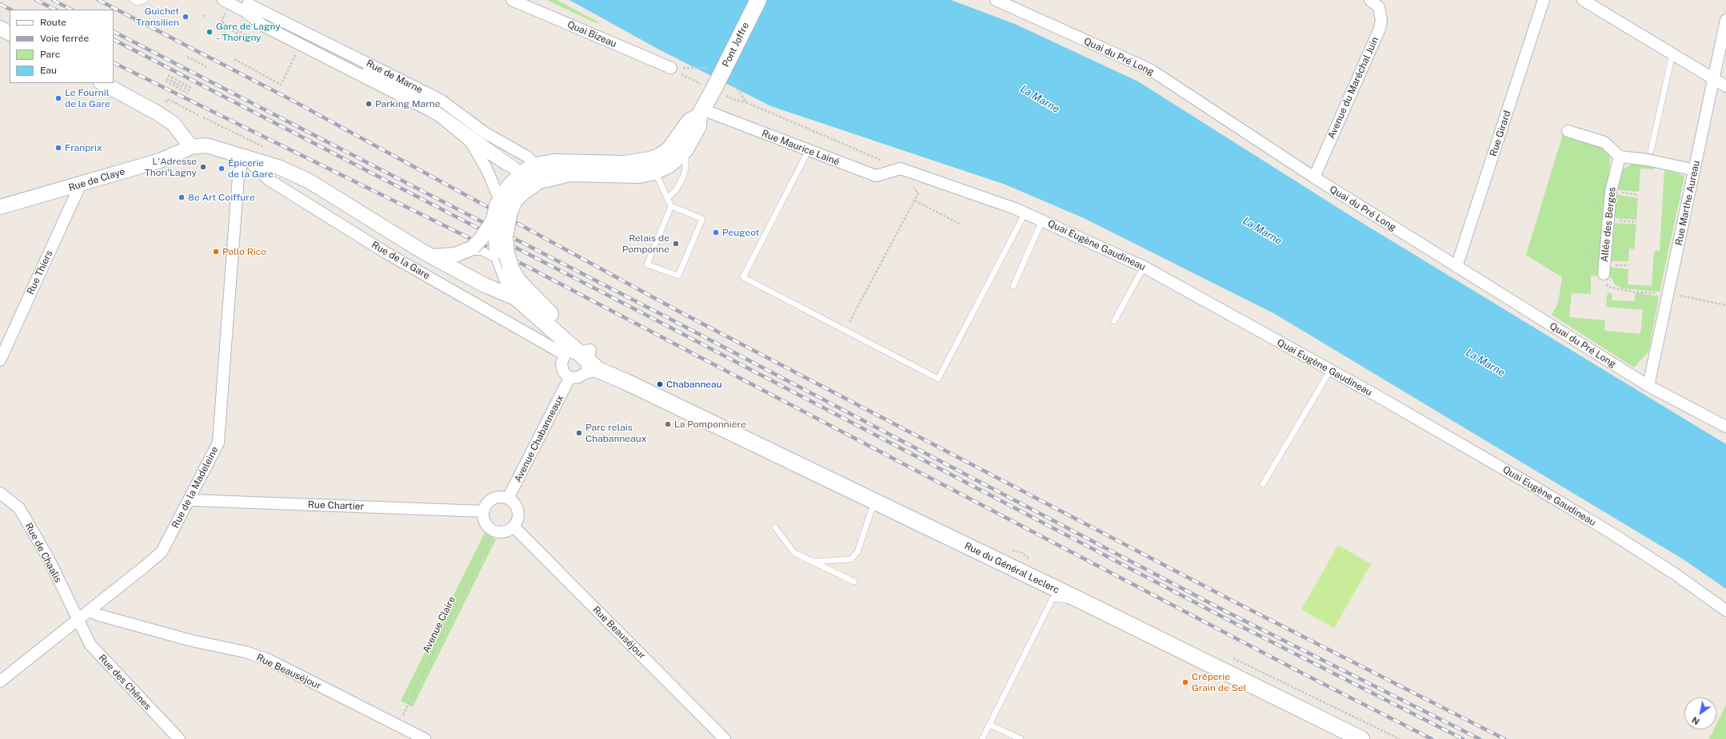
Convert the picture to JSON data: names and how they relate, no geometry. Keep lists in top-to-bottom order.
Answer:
{
  "streets": {
    "main road": ["Pont Joffre", "Rue du Général Leclerc"],
    "street": [
      "Quai Bizeau",
      "Quai du Pré Long",
      "Rue de Marne",
      "Avenue du Maréchal Juin",
      "Rue Girard",
      "Rue Maurice Lainé",
      "Rue de Claye",
      "Rue Marthe Aureau",
      "Allée des Berges",
      "Quai Eugène Gaudineau",
      "Rue de la Gare",
      "Rue Thiers",
      "Avenue Chabanneaux",
      "Rue de la Madeleine",
      "Rue Chartier",
      "Rue de Chaalis",
      "Rue Beauséjour",
      "Rue des Chênes"
    ],
    "path": ["Avenue Claire"]
  },
  "crossings": [
    ["Pont Joffre", "Rue Maurice Lainé"],
    ["Quai du Pré Long", "Avenue du Maréchal Juin"],
    ["Quai du Pré Long", "Rue Girard"],
    ["Quai du Pré Long", "Rue Marthe Aureau"],
    ["Rue de Marne", "Rue de la Gare"],
    ["Rue Maurice Lainé", "Quai Eugène Gaudineau"],
    ["Rue de Claye", "Rue de la Gare"],
    ["Rue de Claye", "Rue Thiers"],
    ["Rue de la Gare", "Rue de la Madeleine"],
    ["Avenue Chabanneaux", "Rue Chartier"],
    ["Avenue Chabanneaux", "Avenue Claire"],
    ["Avenue Chabanneaux", "Rue Beauséjour"],
    ["Rue de la Madeleine", "Rue Chartier"],
    ["Rue de la Madeleine", "Rue de Chaalis"],
    ["Rue de la Madeleine", "Rue Beauséjour"],
    ["Rue de la Madeleine", "Rue des Chênes"],
    ["Rue Chartier", "Avenue Claire"],
    ["Rue Chartier", "Rue Beauséjour"],
    ["Rue de Chaalis", "Rue des Chênes"],
    ["Avenue Claire", "Rue Beauséjour"]
  ],
  "water": ["La Marne"],
  "places": [
    "Guichet Transilien",
    "Gare de Lagny - Thorigny",
    "Le Fournil de la Gare",
    "Parking Marne",
    "Franprix",
    "L'Adresse Thori'Lagny",
    "Épicerie de la Gare",
    "8e Art Coiffure",
    "Peugeot",
    "Relais de Pomponne",
    "Pollo Rico",
    "Chabanneau",
    "La Pomponnière",
    "Parc relais Chabanneaux",
    "Crêperie Grain de Sel"
  ],
  "legend": [
    "Route",
    "Voie ferrée",
    "Parc",
    "Eau"
  ],
  "north": "bottom left"
}
